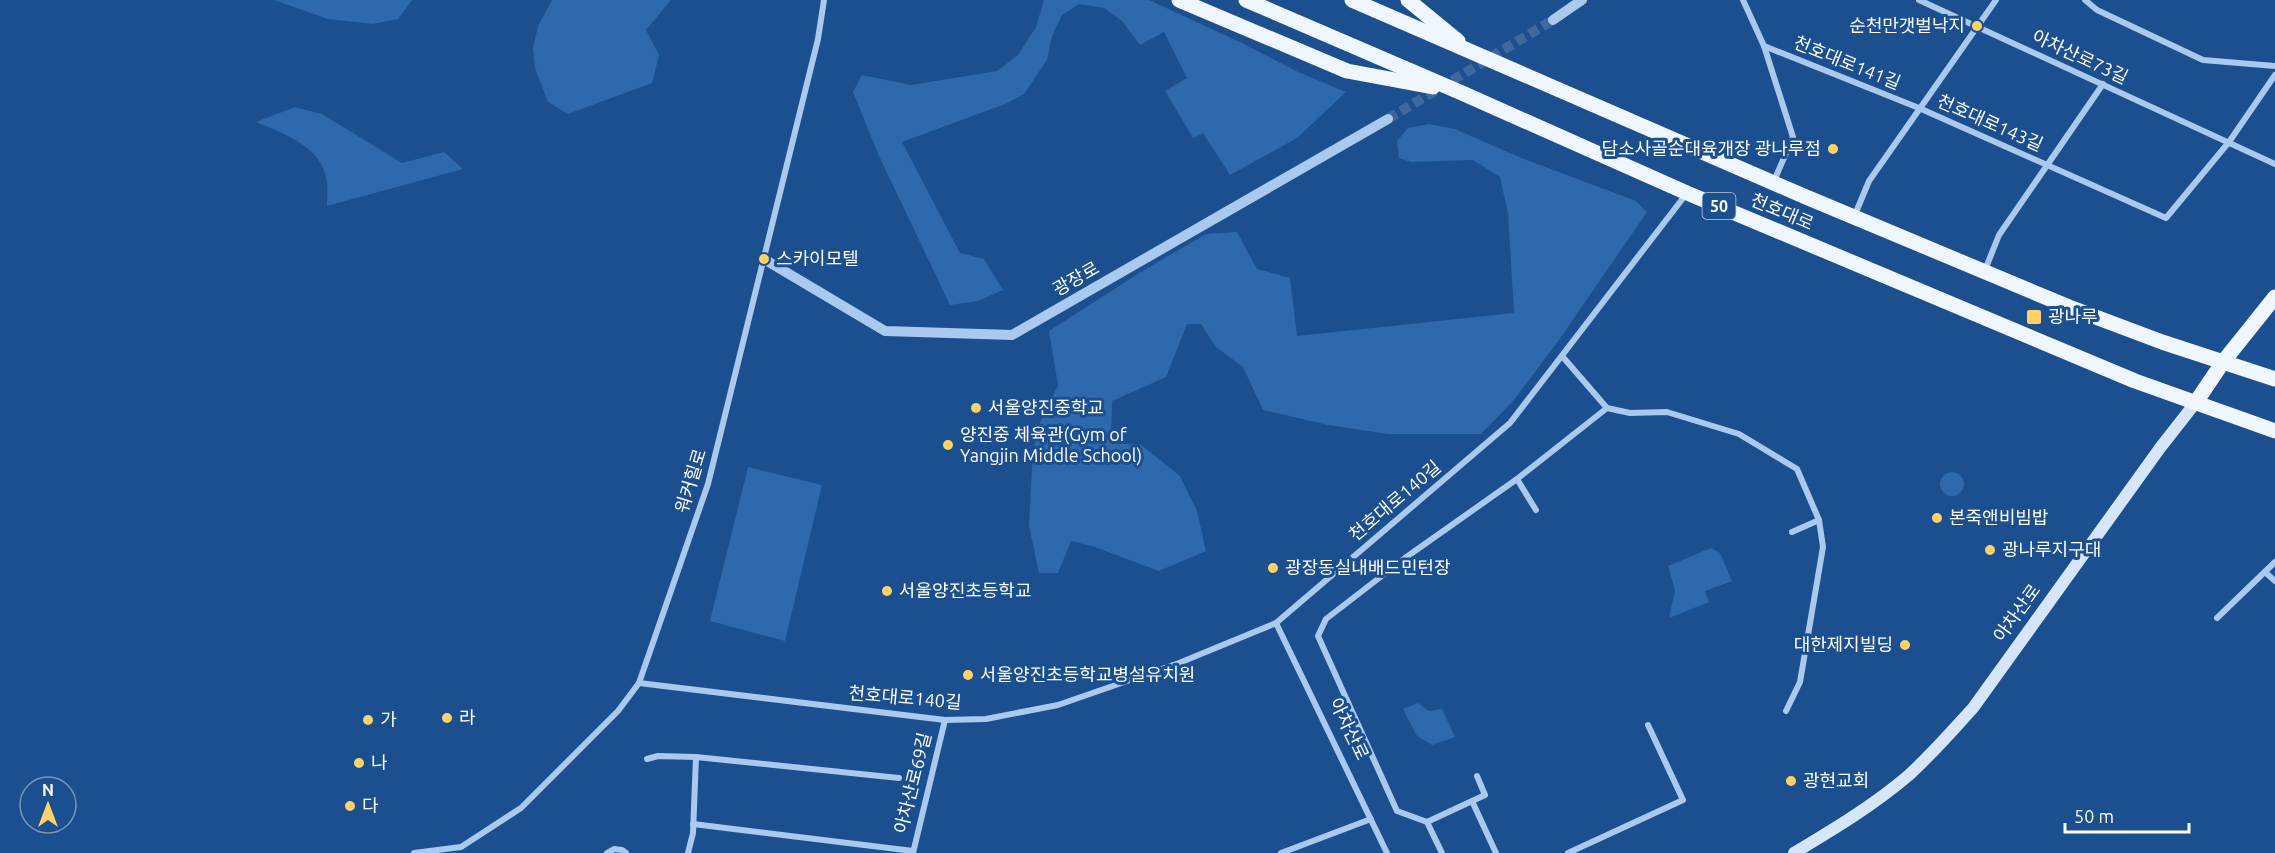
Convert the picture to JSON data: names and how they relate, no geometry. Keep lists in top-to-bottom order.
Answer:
{
  "streets": {
    "main road": ["50", "천호대로", "아차산로"],
    "street": [
      "아차산로73길",
      "천호대로141길",
      "천호대로143길",
      "광장로",
      "워커힐로",
      "천호대로140길",
      "아차산로69길"
    ]
  },
  "crossings": [
    ["아차산로73길", "천호대로143길"],
    ["천호대로141길", "천호대로143길"],
    ["천호대로141길", "천호대로"],
    ["천호대로143길", "천호대로"],
    ["천호대로", "천호대로140길"],
    ["천호대로", "아차산로"],
    ["광장로", "워커힐로"],
    ["워커힐로", "천호대로140길"],
    ["천호대로140길", "아차산로"],
    ["천호대로140길", "아차산로69길"]
  ],
  "places": {
    "other": [
      "순천만갯벌낙지",
      "담소사골순대육개장 광나루점",
      "스카이모텔",
      "서울양진중학교",
      "양진중 체육관(Gym of Yangjin Middle School)",
      "본죽앤비빔밥",
      "광나루지구대",
      "광장동실내배드민턴장",
      "서울양진초등학교",
      "대한제지빌딩",
      "서울양진초등학교병설유치원",
      "라",
      "가",
      "나",
      "광현교회",
      "다"
    ],
    "transit": ["광나루"]
  },
  "scale_bar": "50 m",
  "north": "top"
}
